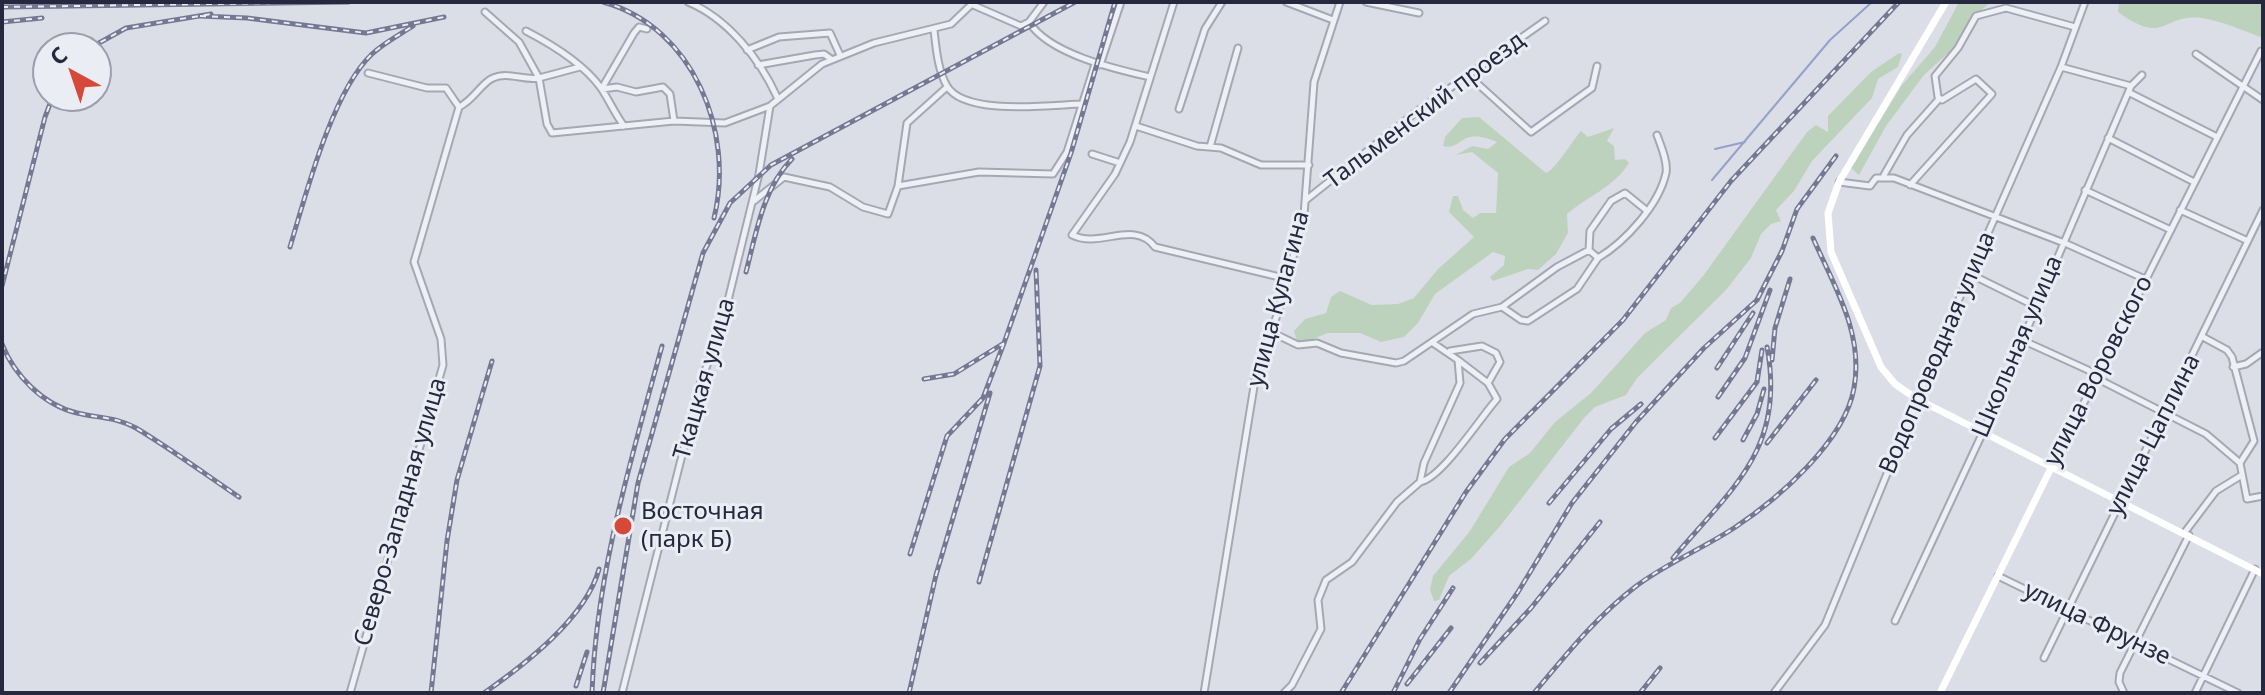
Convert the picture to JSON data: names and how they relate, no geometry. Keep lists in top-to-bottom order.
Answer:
{
  "streets": {
    "main road": ["улица Воровского"],
    "street": [
      "Тальменский проезд",
      "улица Кулагина",
      "Школьная улица",
      "Водопроводная улица",
      "Ткацкая улица",
      "улица Цаплина",
      "Северо-Западная улица",
      "улица Фрунзе"
    ]
  },
  "crossings": [
    ["Тальменский проезд", "улица Кулагина"],
    ["улица Воровского", "улица Фрунзе"],
    ["улица Цаплина", "улица Фрунзе"]
  ],
  "places": ["Восточная (парк Б)"],
  "north": "top left"
}
